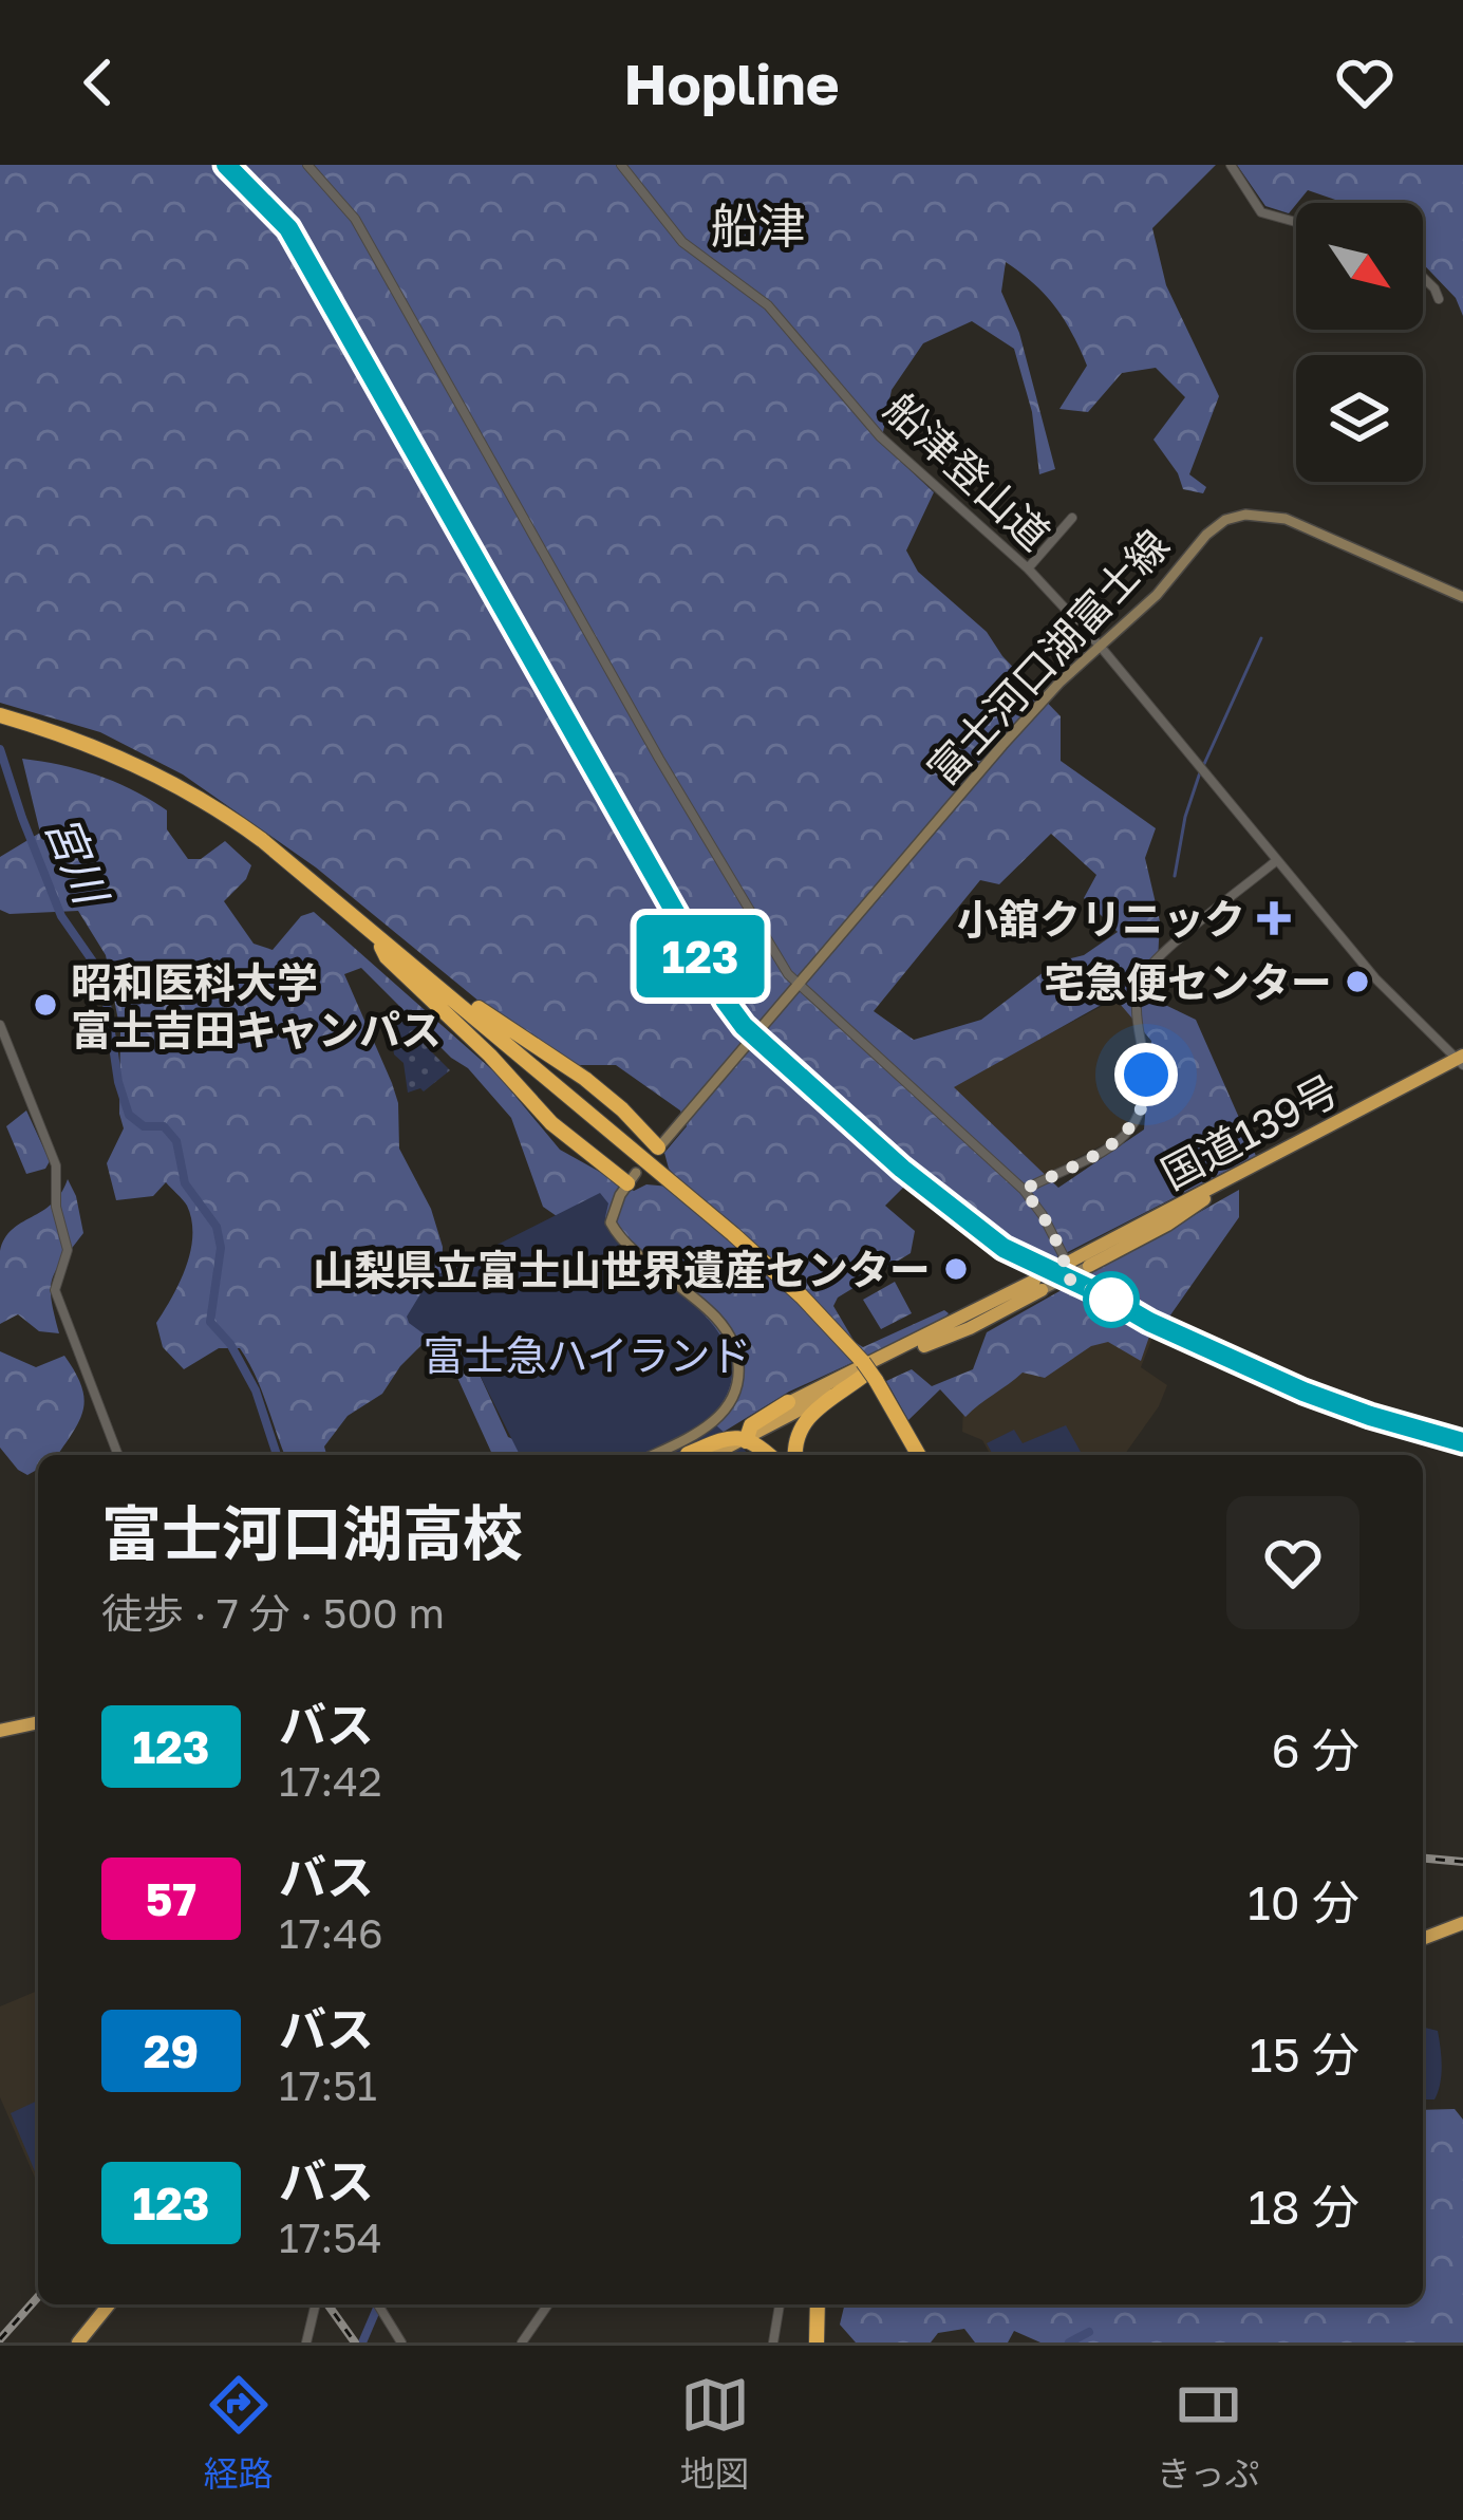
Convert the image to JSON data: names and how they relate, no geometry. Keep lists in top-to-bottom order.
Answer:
{
  "streets": {
    "highway": ["国道139号"],
    "main road": ["富士河口湖富士線"],
    "street": ["船津登山道"]
  },
  "crossings": [
    ["船津登山道", "富士河口湖富士線"],
    ["船津登山道", "国道139号"]
  ],
  "districts": ["船津"],
  "water": ["宮川"],
  "parks": ["富士急ハイランド"],
  "places": {
    "health": ["小舘クリニック"],
    "other": ["宅急便センター", "昭和医科大学 富士吉田キャンパス", "山梨県立富士山世界遺産センター"]
  },
  "lines": ["bus line 123"],
  "north": "bottom right",
  "page": {
    "header": "Hopline",
    "on_map": "123",
    "heading": ["富士河口湖高校", "徒歩 · 7 分 · 500 m"],
    "list": [
      {
        "mark": "123",
        "name": "バス",
        "note": "17:42",
        "value": "6 分"
      },
      {
        "mark": "57",
        "name": "バス",
        "note": "17:46",
        "value": "10 分"
      },
      {
        "mark": "29",
        "name": "バス",
        "note": "17:51",
        "value": "15 分"
      },
      {
        "mark": "123",
        "name": "バス",
        "note": "17:54",
        "value": "18 分"
      }
    ],
    "tabs": ["経路", "地図", "きっぷ"]
  }
}
